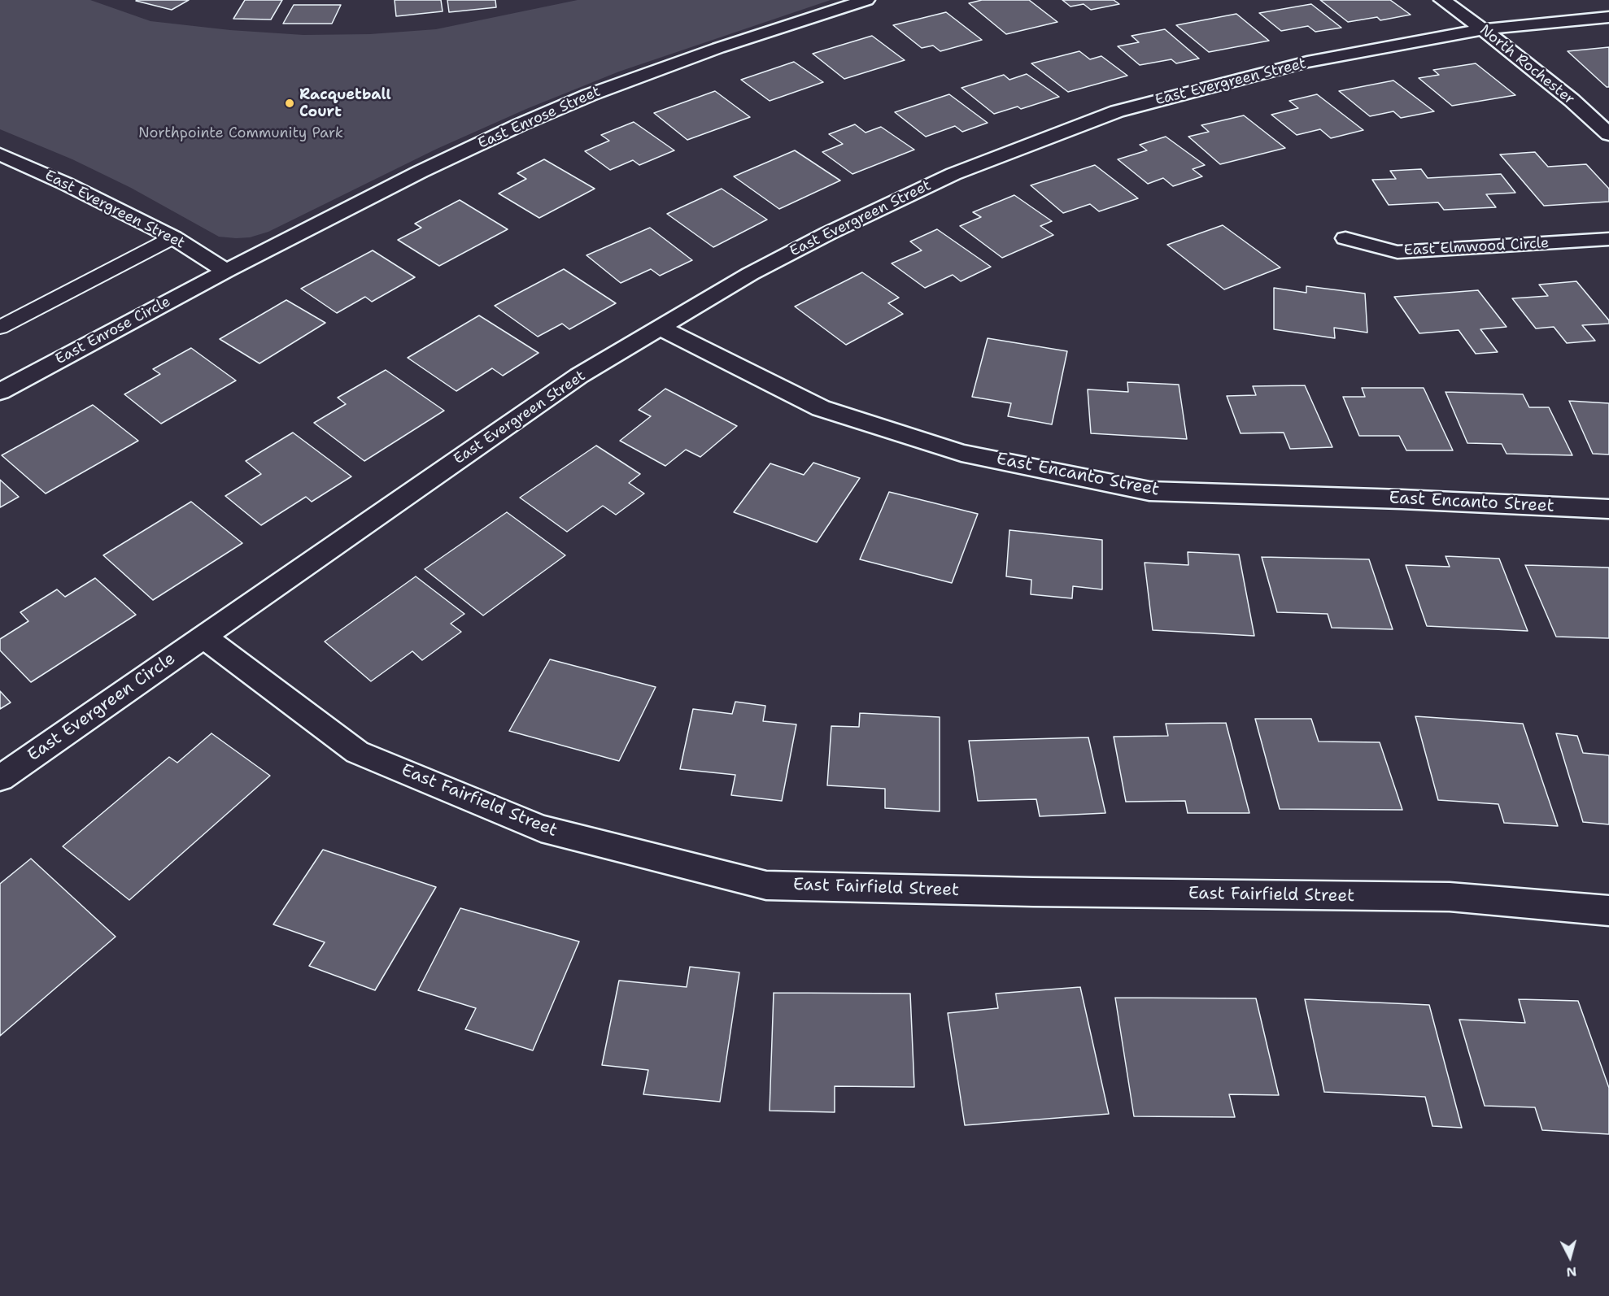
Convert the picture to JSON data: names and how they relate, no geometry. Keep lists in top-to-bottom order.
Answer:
{
  "streets": {
    "street": [
      "North Rochester",
      "East Evergreen Street",
      "East Enrose Street",
      "East Elmwood Circle",
      "East Enrose Circle",
      "East Encanto Street",
      "East Evergreen Circle",
      "East Fairfield Street"
    ]
  },
  "crossings": [
    ["North Rochester", "East Evergreen Street"],
    ["East Evergreen Street", "East Enrose Street"],
    ["East Evergreen Street", "East Enrose Circle"],
    ["East Evergreen Street", "East Encanto Street"],
    ["East Evergreen Street", "East Evergreen Circle"],
    ["East Evergreen Street", "East Fairfield Street"],
    ["East Enrose Street", "East Enrose Circle"],
    ["East Evergreen Circle", "East Fairfield Street"]
  ],
  "parks": ["Northpointe Community Park"],
  "places": ["Racquetball Court"],
  "north": "bottom"
}
